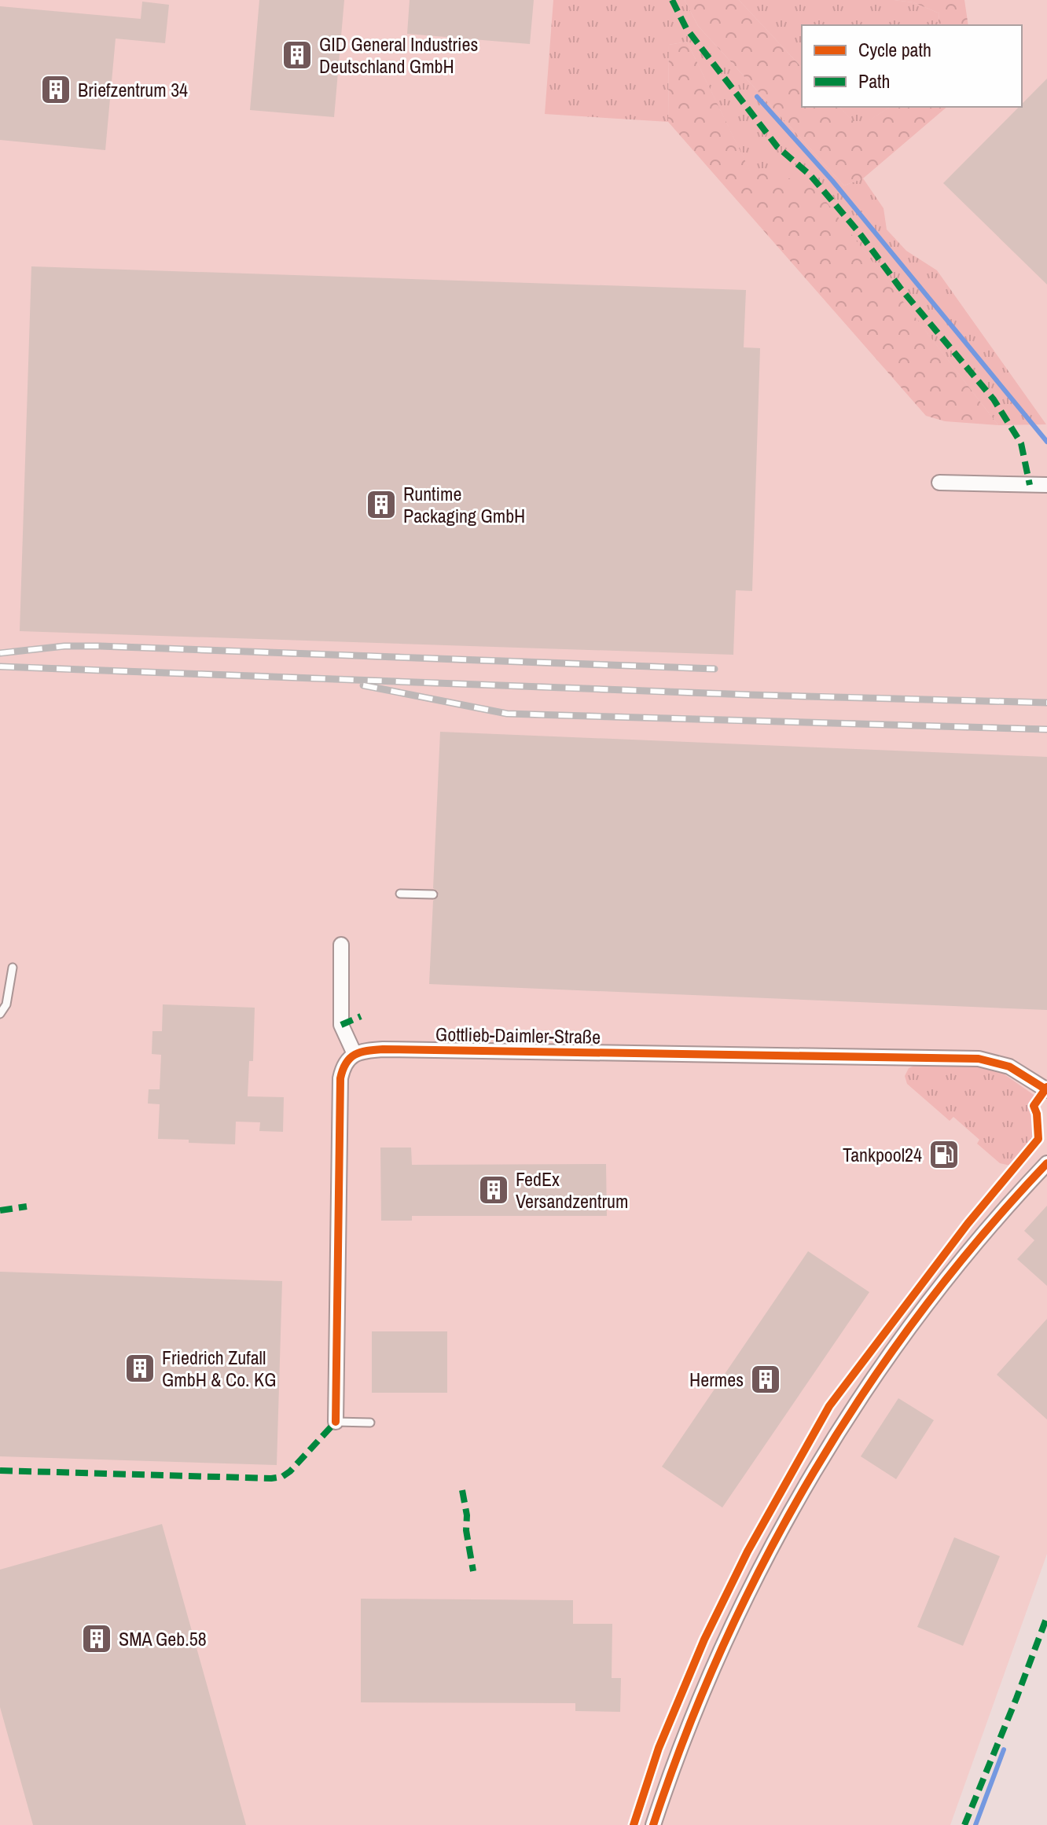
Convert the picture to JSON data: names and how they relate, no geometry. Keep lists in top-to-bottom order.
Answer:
{
  "streets": {
    "street": ["Gottlieb-Daimler-Straße"]
  },
  "places": {
    "building": [
      "GID General Industries Deutschland GmbH",
      "Briefzentrum 34",
      "Runtime Packaging GmbH",
      "FedEx Versandzentrum",
      "Friedrich Zufall GmbH & Co. KG",
      "Hermes",
      "SMA Geb.58"
    ],
    "fuel station": ["Tankpool24"]
  },
  "legend": ["Cycle path", "Path"]
}
